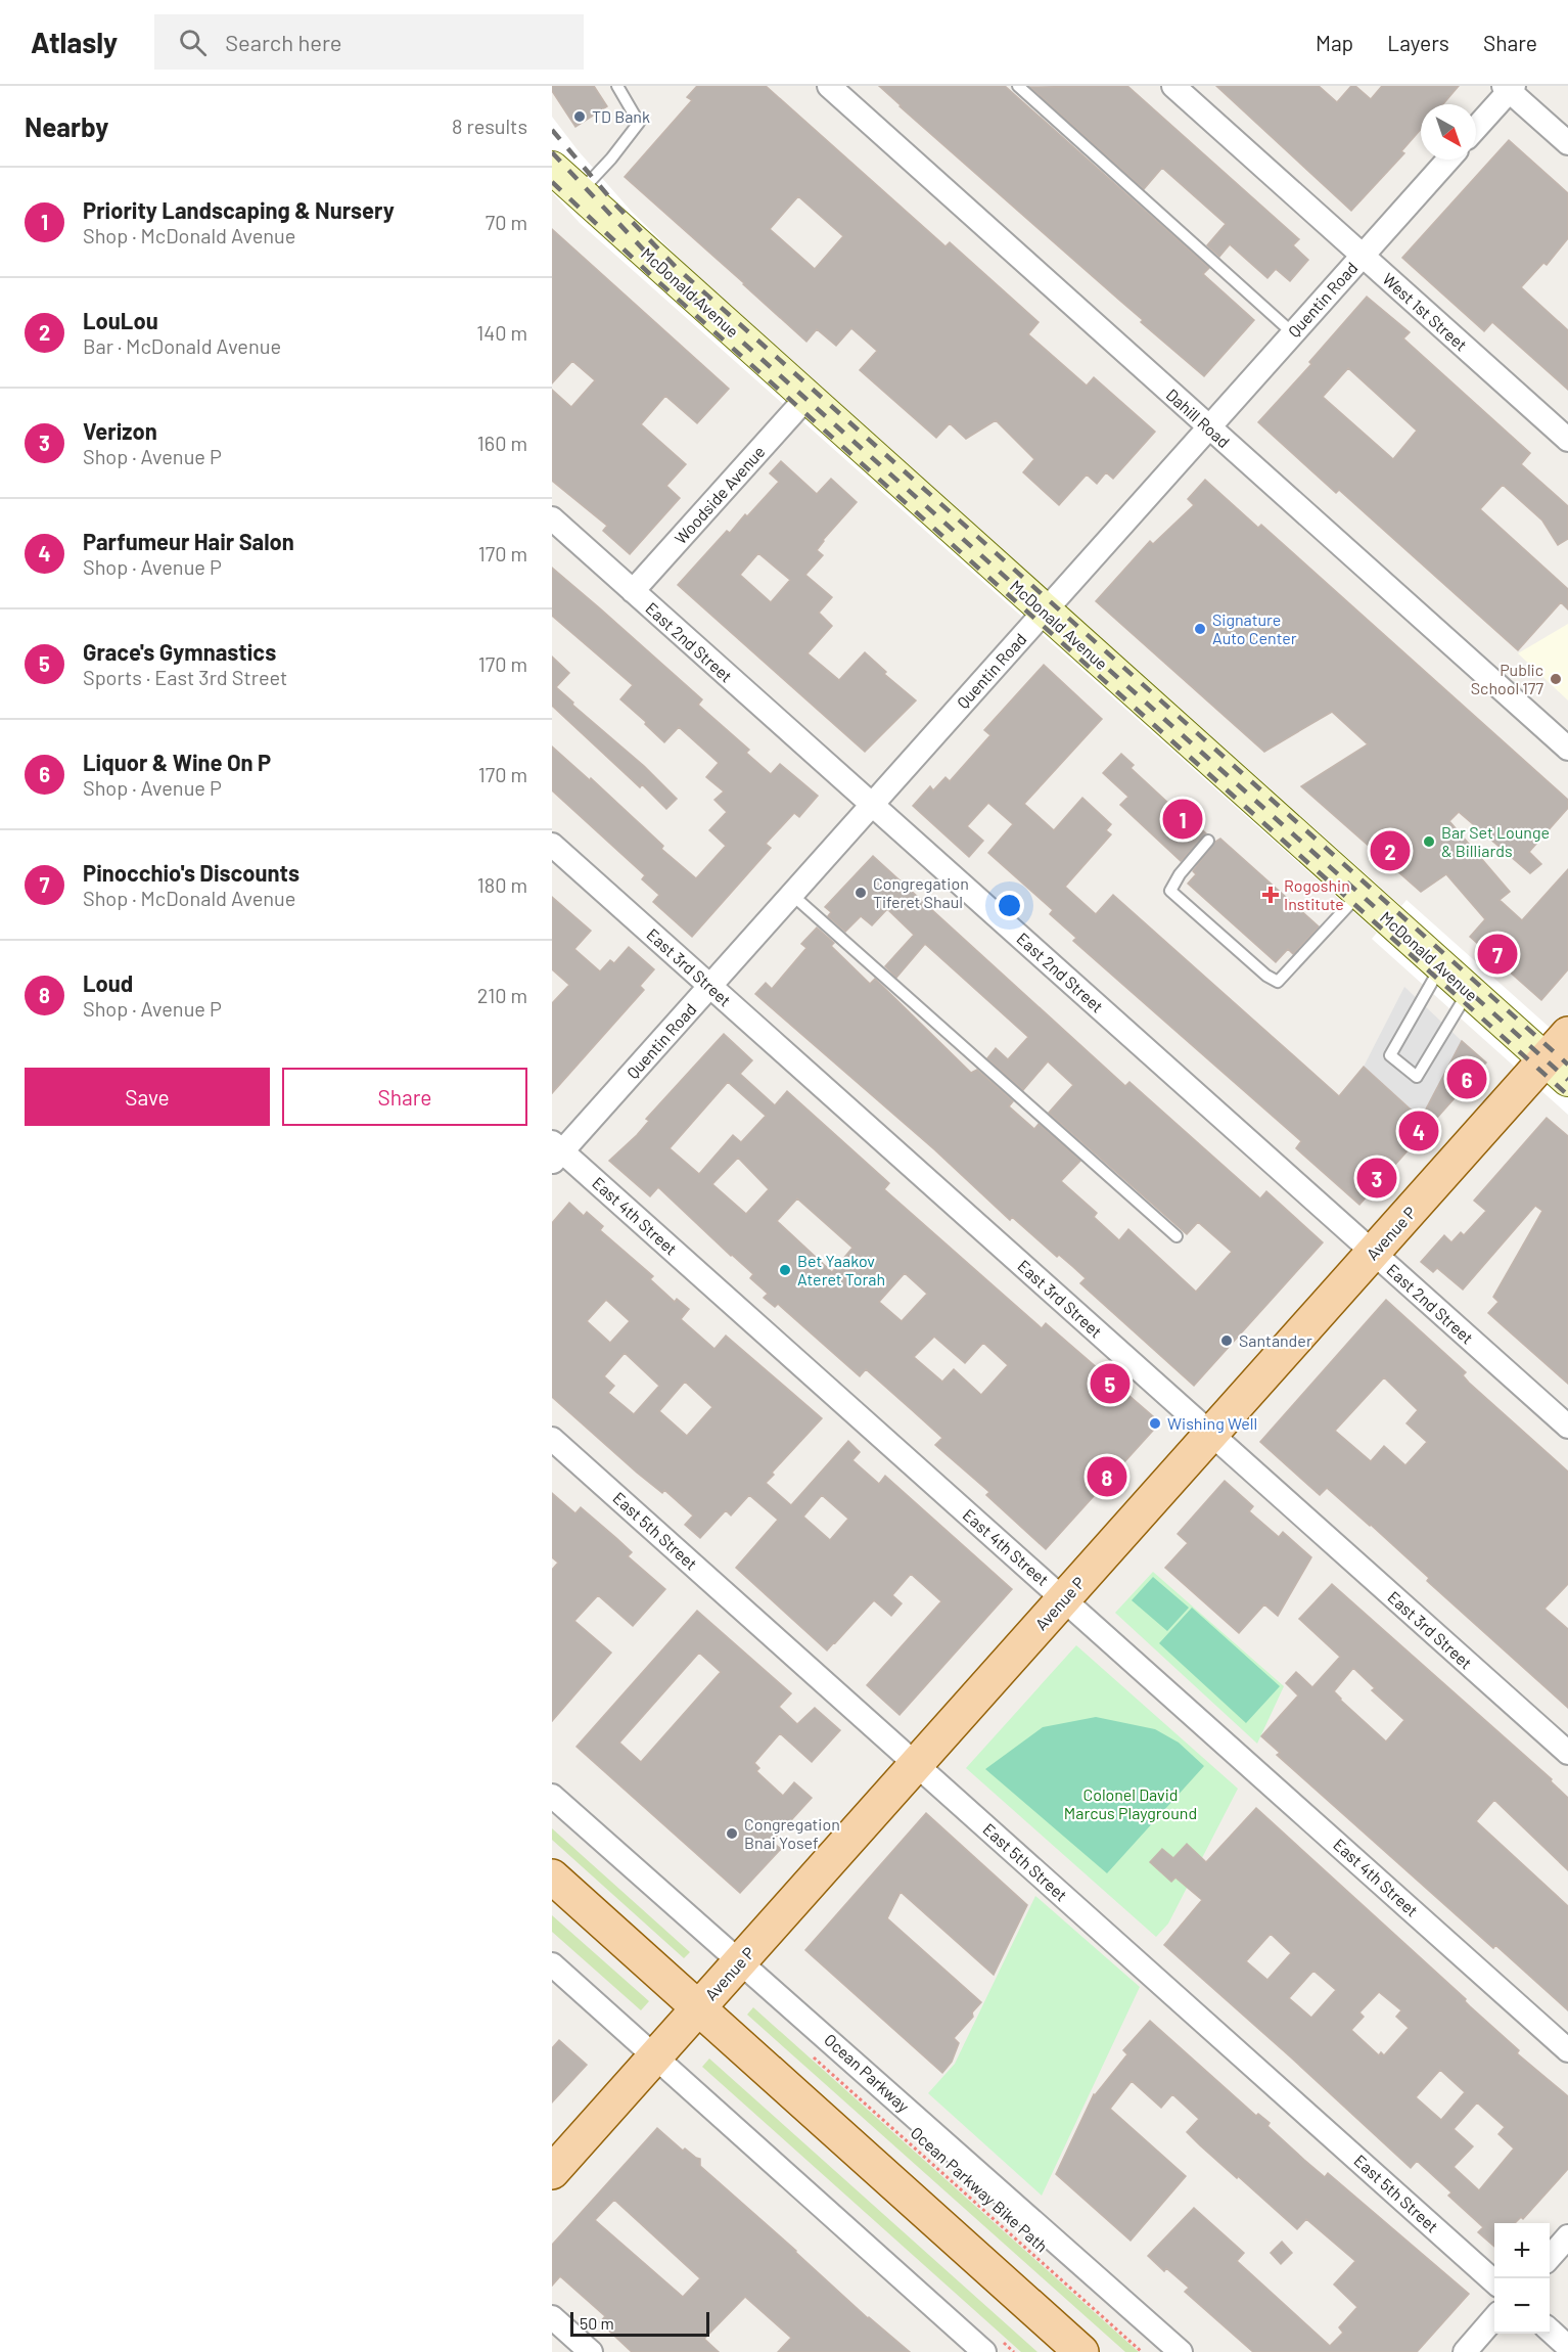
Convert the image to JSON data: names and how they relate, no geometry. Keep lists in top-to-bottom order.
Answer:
{
  "streets": {
    "main road": ["McDonald Avenue", "Avenue P"],
    "street": [
      "Quentin Road",
      "West 1st Street",
      "Dahill Road",
      "Woodside Avenue",
      "East 2nd Street",
      "East 3rd Street",
      "East 4th Street",
      "East 5th Street",
      "Ocean Parkway"
    ],
    "path": ["Ocean Parkway Bike Path"]
  },
  "crossings": [
    ["McDonald Avenue", "Quentin Road"],
    ["McDonald Avenue", "Woodside Avenue"],
    ["McDonald Avenue", "Avenue P"],
    ["Quentin Road", "West 1st Street"],
    ["Quentin Road", "Dahill Road"],
    ["Quentin Road", "East 2nd Street"],
    ["Quentin Road", "East 3rd Street"],
    ["Quentin Road", "East 4th Street"],
    ["Woodside Avenue", "East 2nd Street"],
    ["East 2nd Street", "Avenue P"],
    ["East 3rd Street", "Avenue P"],
    ["East 4th Street", "Avenue P"],
    ["Avenue P", "East 5th Street"],
    ["Avenue P", "Ocean Parkway"]
  ],
  "parks": ["Colonel David Marcus Playground"],
  "places": {
    "other": [
      "TD Bank",
      "Signature Auto Center",
      "Public School 177",
      "Bar Set Lounge & Billiards",
      "Congregation Tiferet Shaul",
      "Bet Yaakov Ateret Torah",
      "Santander",
      "Wishing Well",
      "Congregation Bnai Yosef"
    ],
    "health": ["Rogoshin Institute"]
  },
  "scale_bar": "50 m",
  "north": "bottom right",
  "page": {
    "header": "Atlasly",
    "search": "Search here",
    "nav": ["Map", "Layers", "Share"],
    "heading": ["Nearby", "8 results"],
    "list": [
      {
        "mark": "1",
        "name": "Priority Landscaping & Nursery",
        "note": "Shop · McDonald Avenue",
        "value": "70 m"
      },
      {
        "mark": "2",
        "name": "LouLou",
        "note": "Bar · McDonald Avenue",
        "value": "140 m"
      },
      {
        "mark": "3",
        "name": "Verizon",
        "note": "Shop · Avenue P",
        "value": "160 m"
      },
      {
        "mark": "4",
        "name": "Parfumeur Hair Salon",
        "note": "Shop · Avenue P",
        "value": "170 m"
      },
      {
        "mark": "5",
        "name": "Grace's Gymnastics",
        "note": "Sports · East 3rd Street",
        "value": "170 m"
      },
      {
        "mark": "6",
        "name": "Liquor & Wine On P",
        "note": "Shop · Avenue P",
        "value": "170 m"
      },
      {
        "mark": "7",
        "name": "Pinocchio's Discounts",
        "note": "Shop · McDonald Avenue",
        "value": "180 m"
      },
      {
        "mark": "8",
        "name": "Loud",
        "note": "Shop · Avenue P",
        "value": "210 m"
      }
    ],
    "pins": [
      "1",
      "2",
      "7",
      "6",
      "4",
      "3",
      "5",
      "8"
    ],
    "buttons": ["Save", "Share"],
    "map_buttons": ["+", "−"],
    "scale": "50 m"
  }
}
